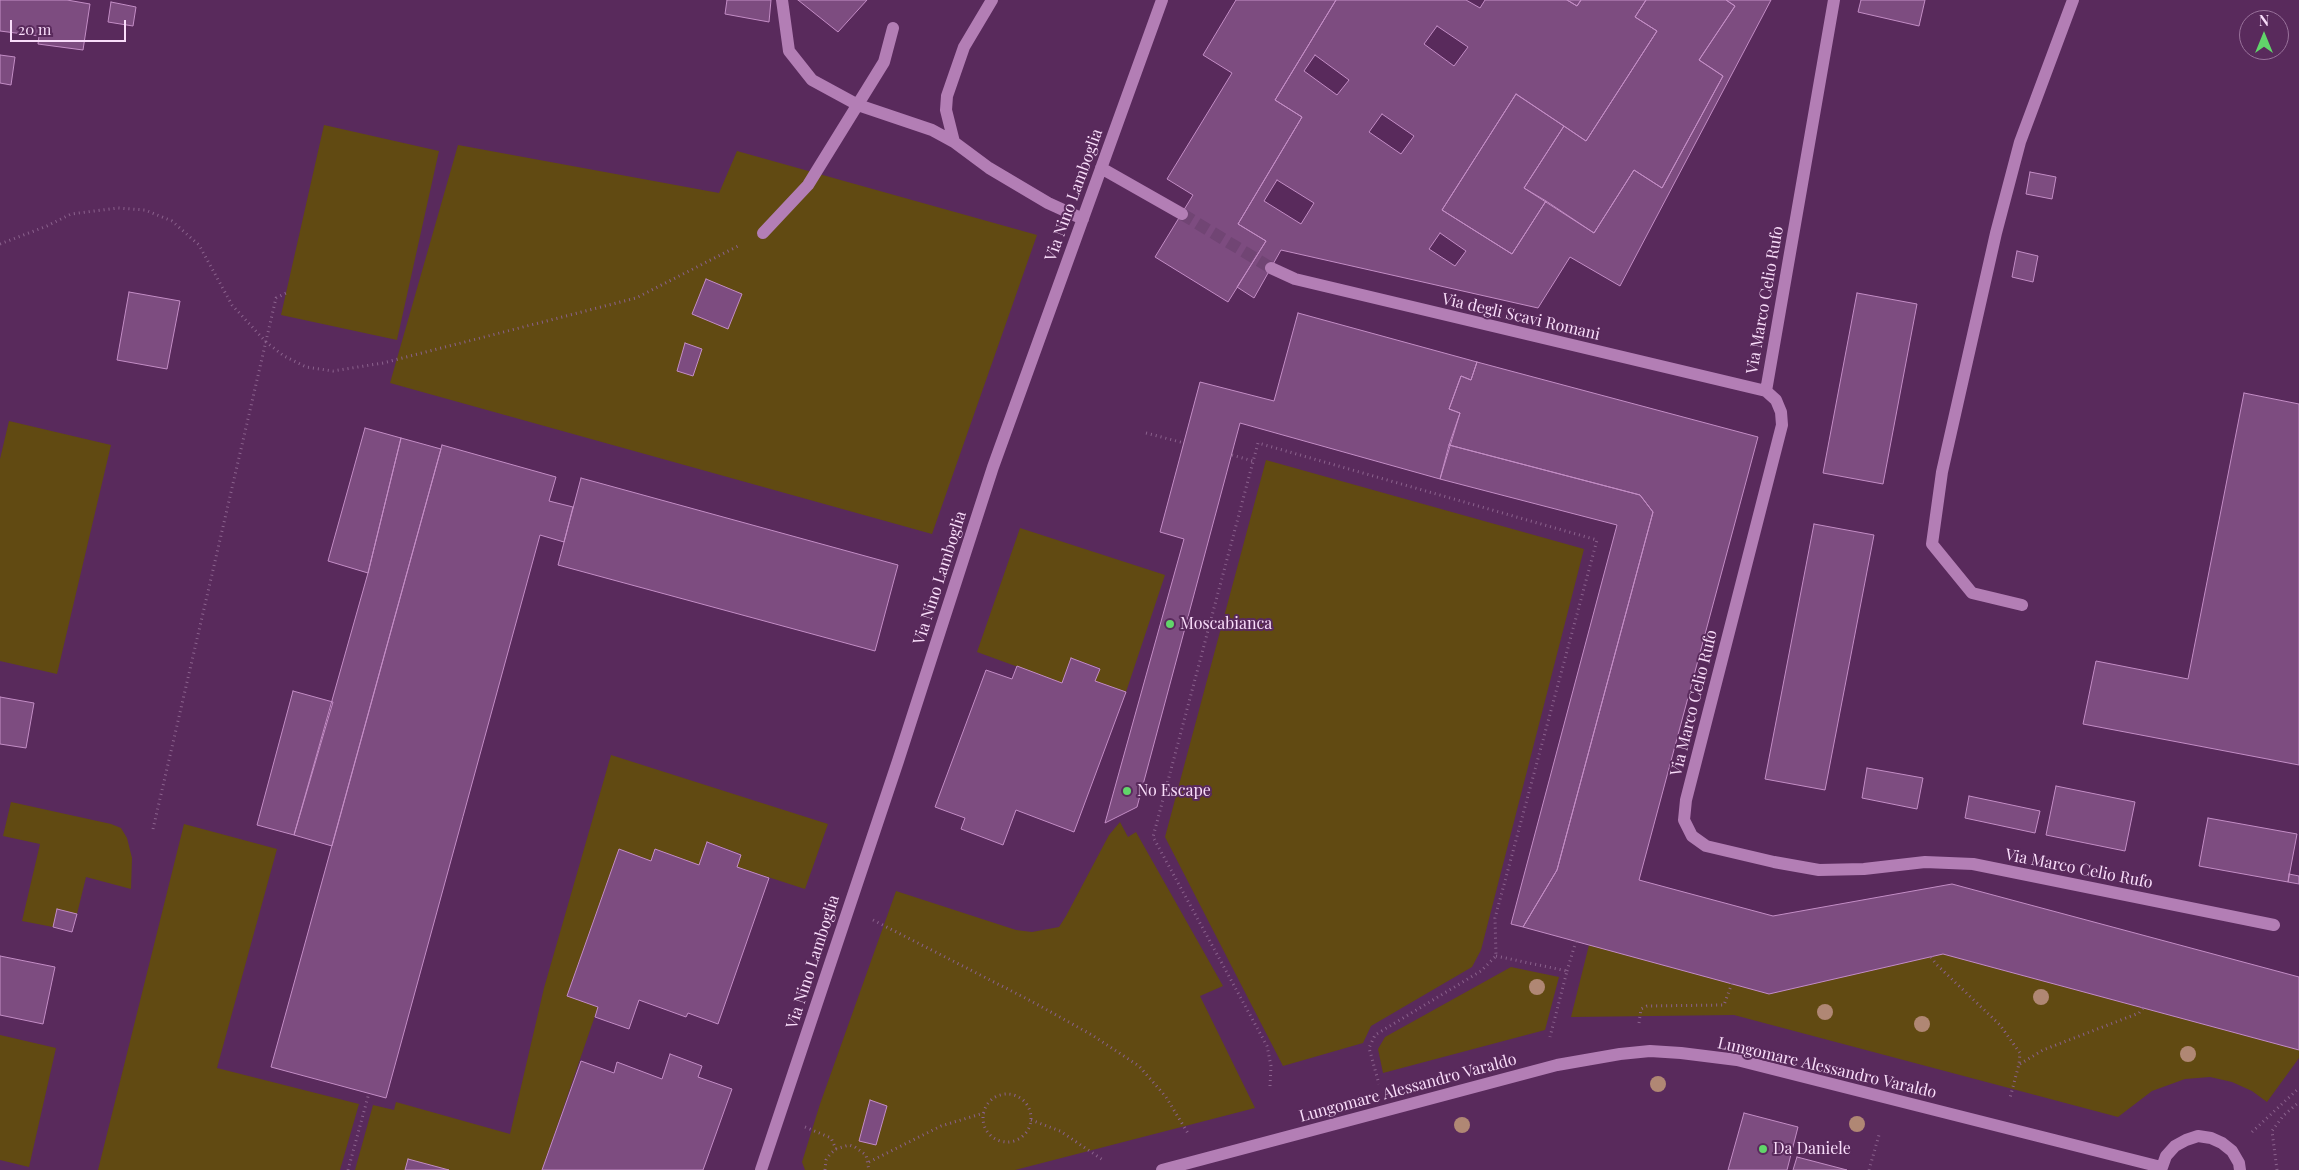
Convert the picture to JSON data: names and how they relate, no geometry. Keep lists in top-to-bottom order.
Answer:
{
  "streets": {
    "street": [
      "Via Nino Lamboglia",
      "Via Marco Celio Rufo",
      "Via degli Scavi Romani",
      "Lungomare Alessandro Varaldo"
    ]
  },
  "crossings": [
    ["Via Marco Celio Rufo", "Via degli Scavi Romani"]
  ],
  "places": ["Moscabianca", "No Escape", "Da Daniele"],
  "scale_bar": "20 m",
  "north": "top"
}
